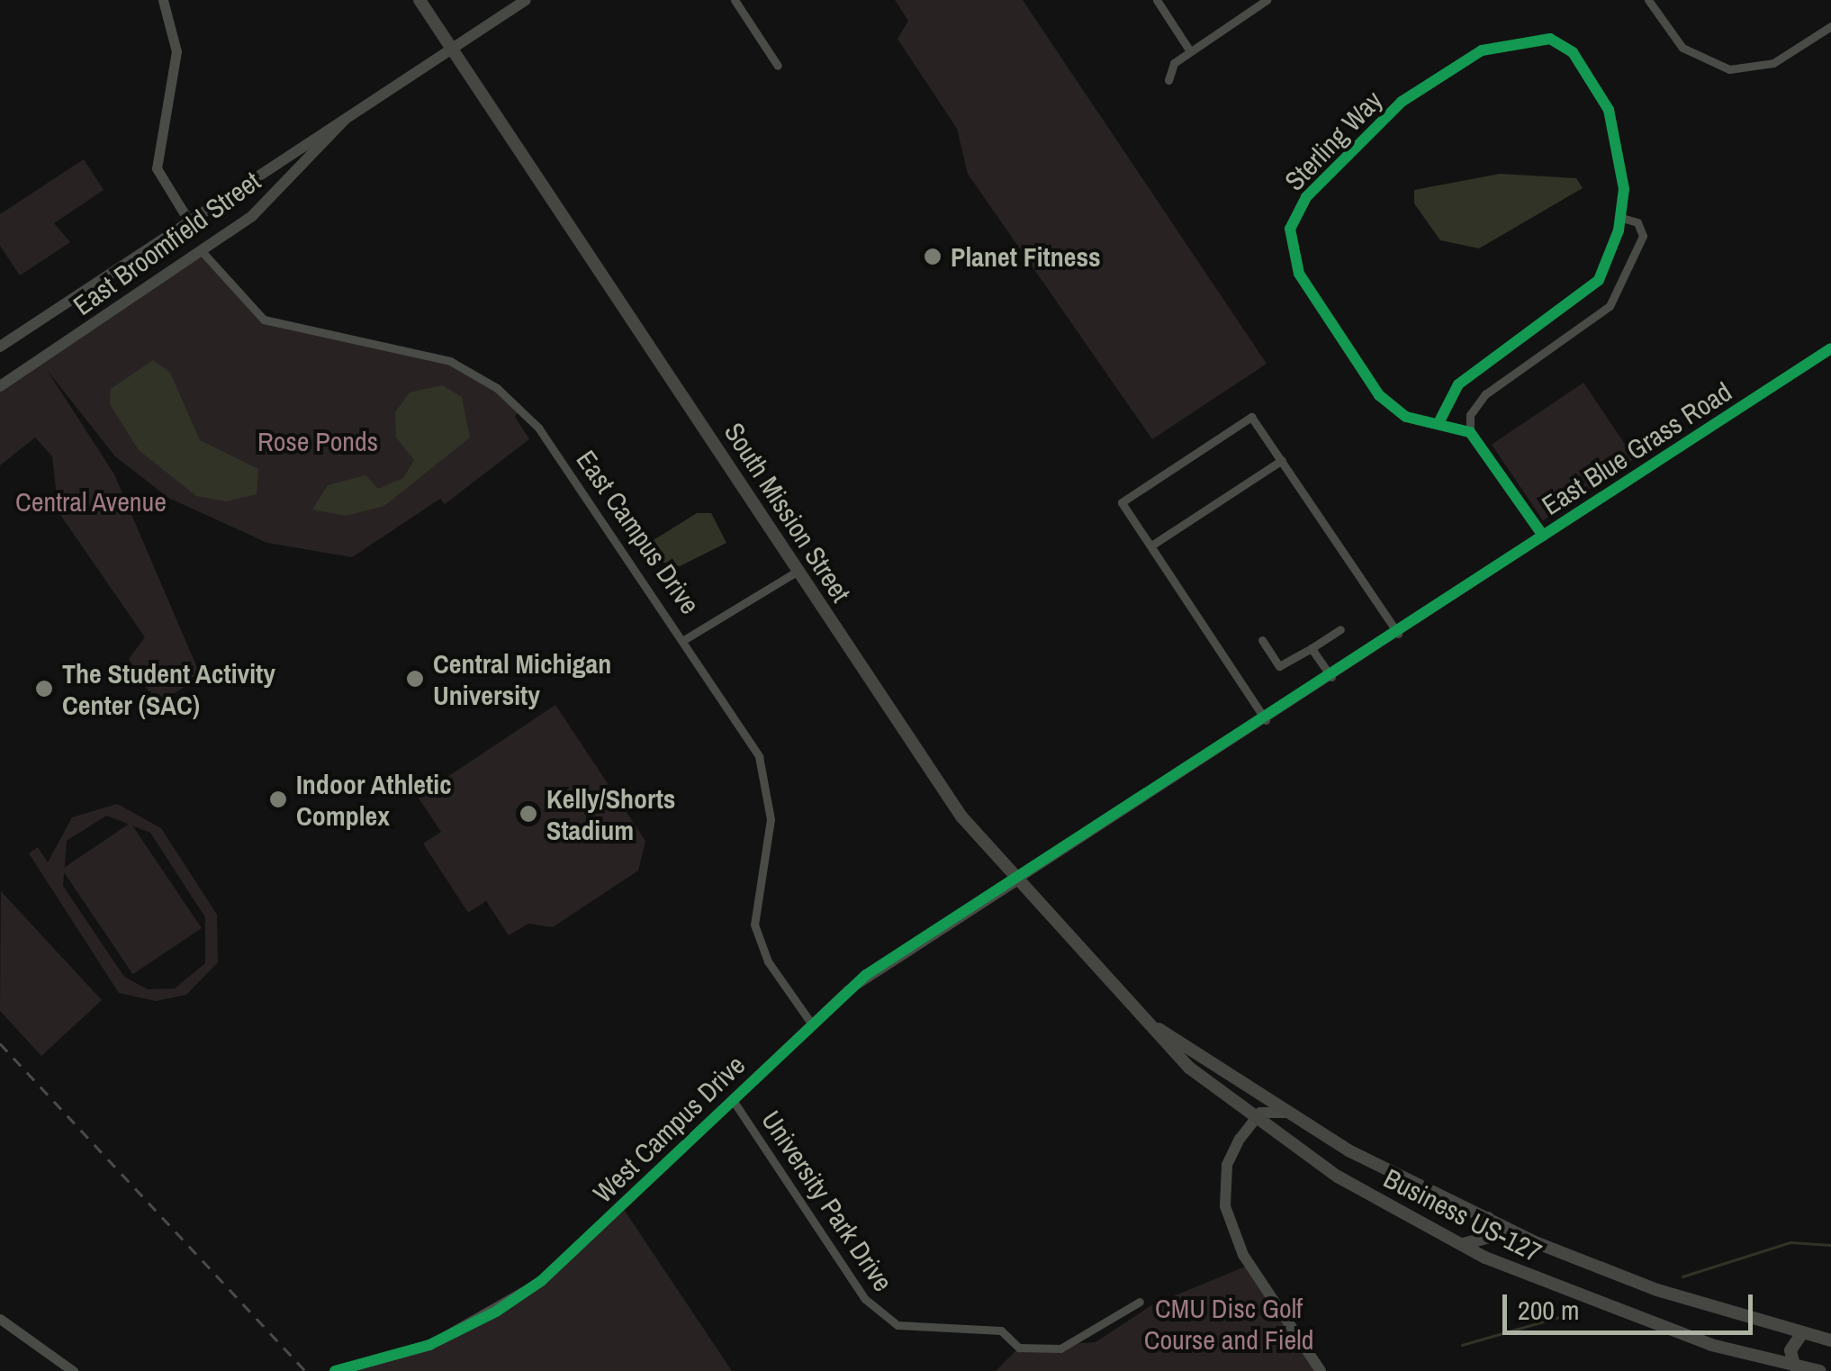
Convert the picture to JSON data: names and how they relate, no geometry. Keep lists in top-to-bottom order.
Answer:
{
  "streets": {
    "main road": ["East Broomfield Street", "South Mission Street", "Business US-127"],
    "street": [
      "Sterling Way",
      "East Blue Grass Road",
      "East Campus Drive",
      "West Campus Drive",
      "University Park Drive"
    ]
  },
  "crossings": [
    ["East Broomfield Street", "South Mission Street"],
    ["East Broomfield Street", "East Campus Drive"],
    ["East Blue Grass Road", "South Mission Street"],
    ["East Blue Grass Road", "West Campus Drive"],
    ["South Mission Street", "West Campus Drive"],
    ["South Mission Street", "Business US-127"],
    ["East Campus Drive", "West Campus Drive"],
    ["West Campus Drive", "University Park Drive"]
  ],
  "parks": ["Rose Ponds", "Central Avenue", "CMU Disc Golf Course and Field"],
  "places": [
    "Planet Fitness",
    "Central Michigan University",
    "The Student Activity Center (SAC)",
    "Indoor Athletic Complex",
    "Kelly/Shorts Stadium"
  ],
  "scale_bar": "200 m"
}
